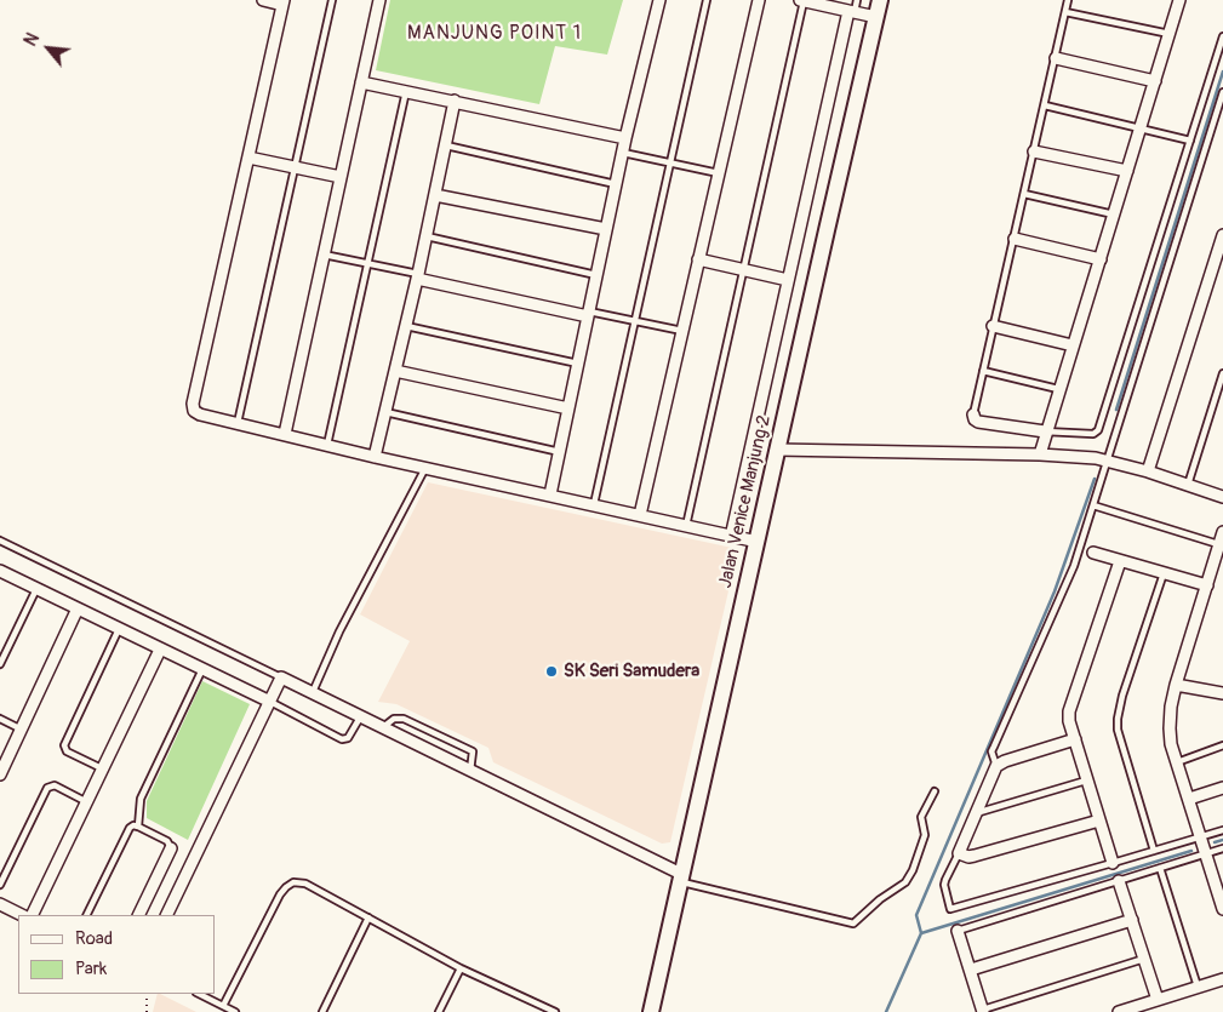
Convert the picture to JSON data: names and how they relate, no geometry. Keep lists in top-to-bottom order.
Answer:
{
  "streets": {
    "street": ["Jalan Venice Manjung 2"]
  },
  "districts": ["MANJUNG POINT 1"],
  "places": ["SK Seri Samudera"],
  "legend": ["Road", "Park"],
  "north": "top left"
}
